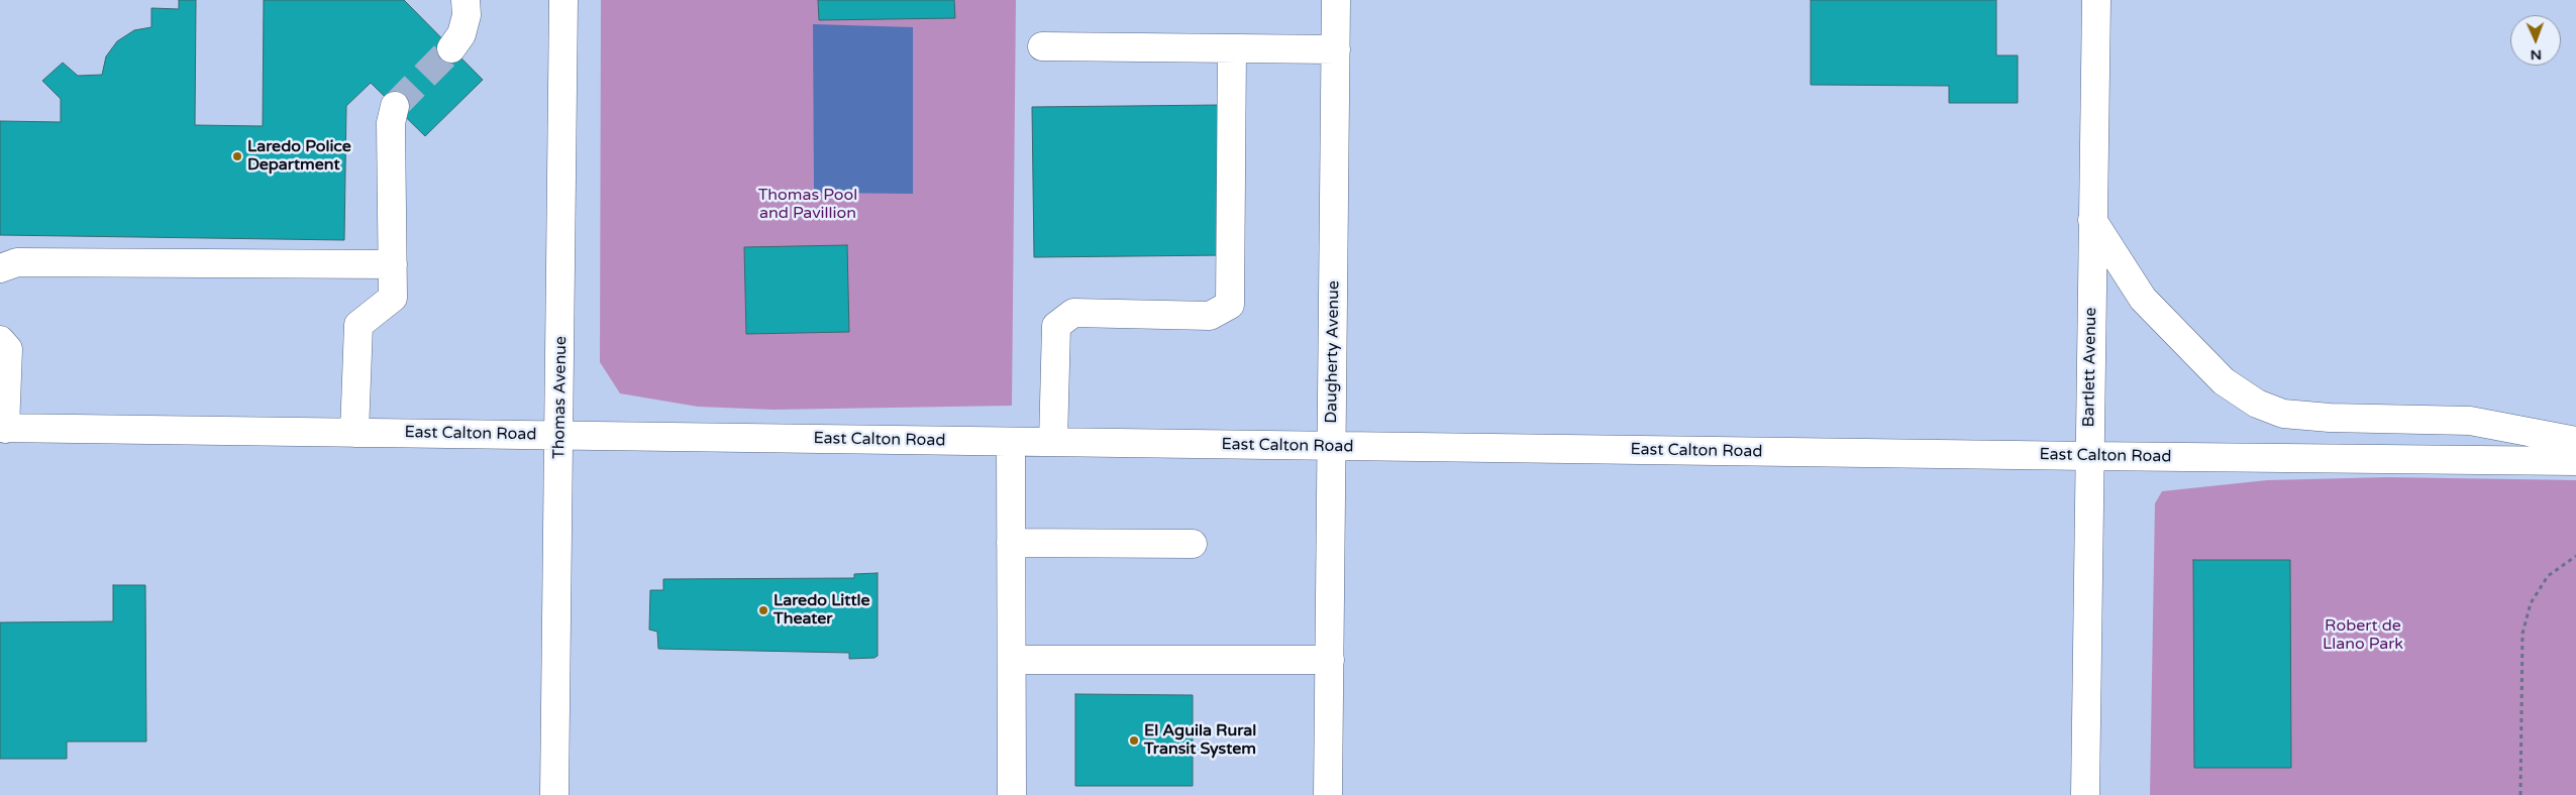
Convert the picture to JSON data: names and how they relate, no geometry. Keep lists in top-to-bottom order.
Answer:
{
  "streets": {
    "street": [
      "Daugherty Avenue",
      "Bartlett Avenue",
      "Thomas Avenue",
      "East Calton Road"
    ]
  },
  "crossings": [
    ["Daugherty Avenue", "East Calton Road"],
    ["Bartlett Avenue", "East Calton Road"],
    ["Thomas Avenue", "East Calton Road"]
  ],
  "parks": ["Thomas Pool and Pavillion", "Robert de Llano Park"],
  "places": ["Laredo Police Department", "Laredo Little Theater", "El Aguila Rural Transit System"],
  "north": "bottom"
}
